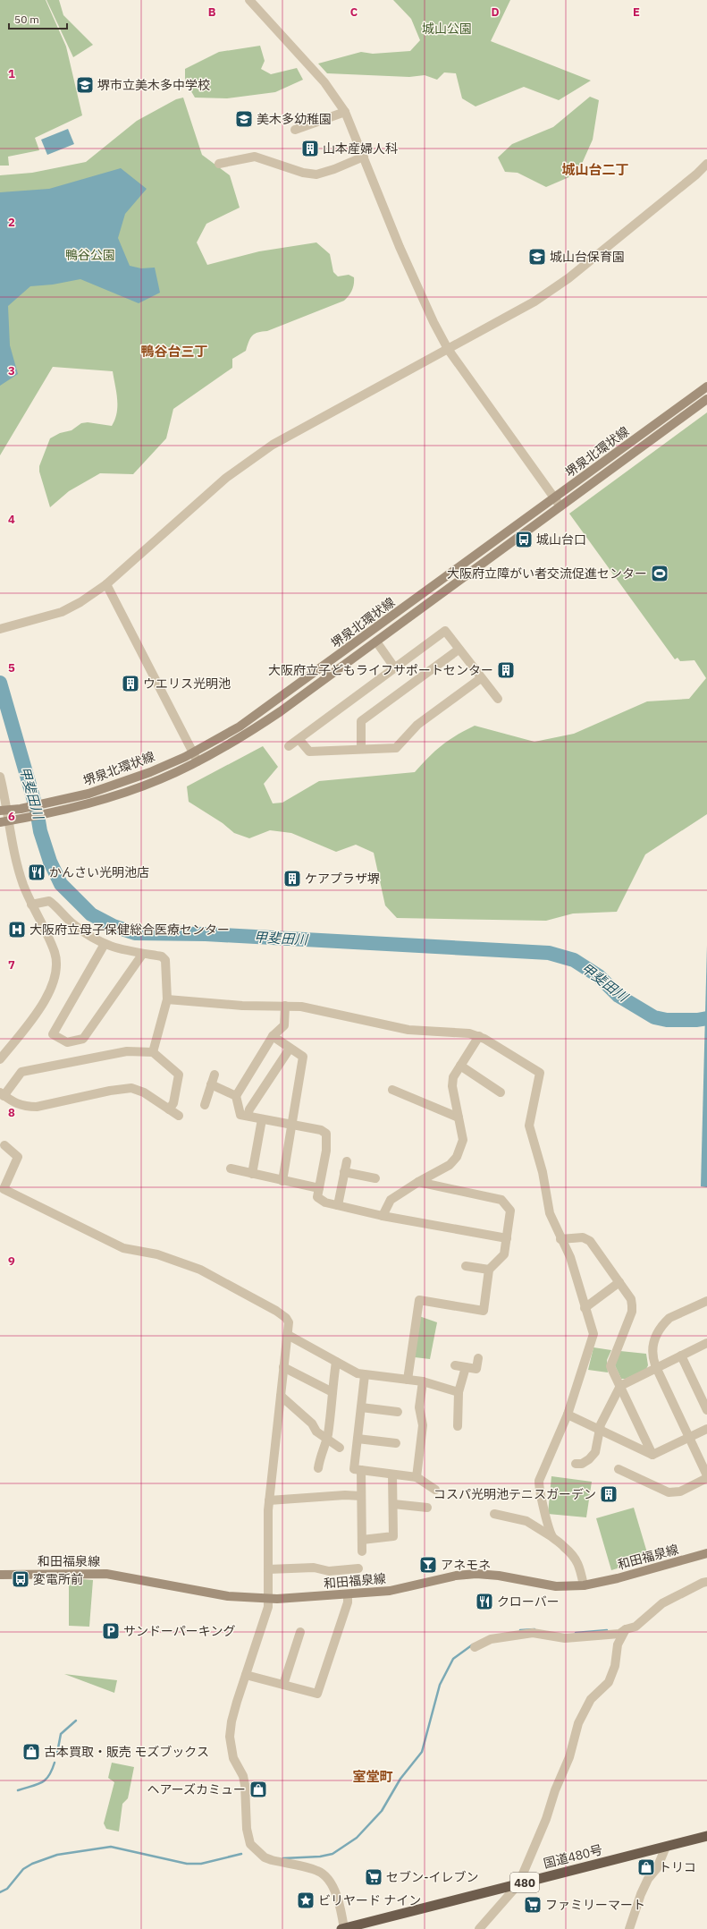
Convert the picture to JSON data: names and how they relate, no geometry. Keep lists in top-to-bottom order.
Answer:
{
  "streets": {
    "highway": ["国道480号", "480"],
    "main road": ["堺泉北環状線", "和田福泉線"]
  },
  "districts": ["城山台二丁", "鴨谷台三丁", "室堂町"],
  "water": ["甲斐田川"],
  "parks": ["城山公園", "鴨谷公園"],
  "places": {
    "school or university": ["堺市立美木多中学校", "美木多幼稚園", "城山台保育園"],
    "building": [
      "山本産婦人科",
      "大阪府立子どもライフサポートセンター",
      "ウエリス光明池",
      "ケアプラザ堺",
      "コスパ光明池テニスガーデン"
    ],
    "bus stop": ["城山台口", "変電所前"],
    "sports": ["大阪府立障がい者交流促進センター"],
    "restaurant": ["かんさい光明池店", "クローバー"],
    "hospital": ["大阪府立母子保健総合医療センター"],
    "bar": ["アネモネ"],
    "parking": ["サンドーパーキング"],
    "shop": ["古本買取・販売 モズブックス", "ヘアーズカミュー", "トリコ"],
    "supermarket": ["セブン-イレブン", "ファミリーマート"],
    "place": ["ビリヤード ナイン"]
  },
  "scale_bar": "50 m",
  "grid": {
    "columns": [
      "B",
      "C",
      "D",
      "E"
    ],
    "rows": [
      "1",
      "2",
      "3",
      "4",
      "5",
      "6",
      "7",
      "8",
      "9"
    ]
  }
}
